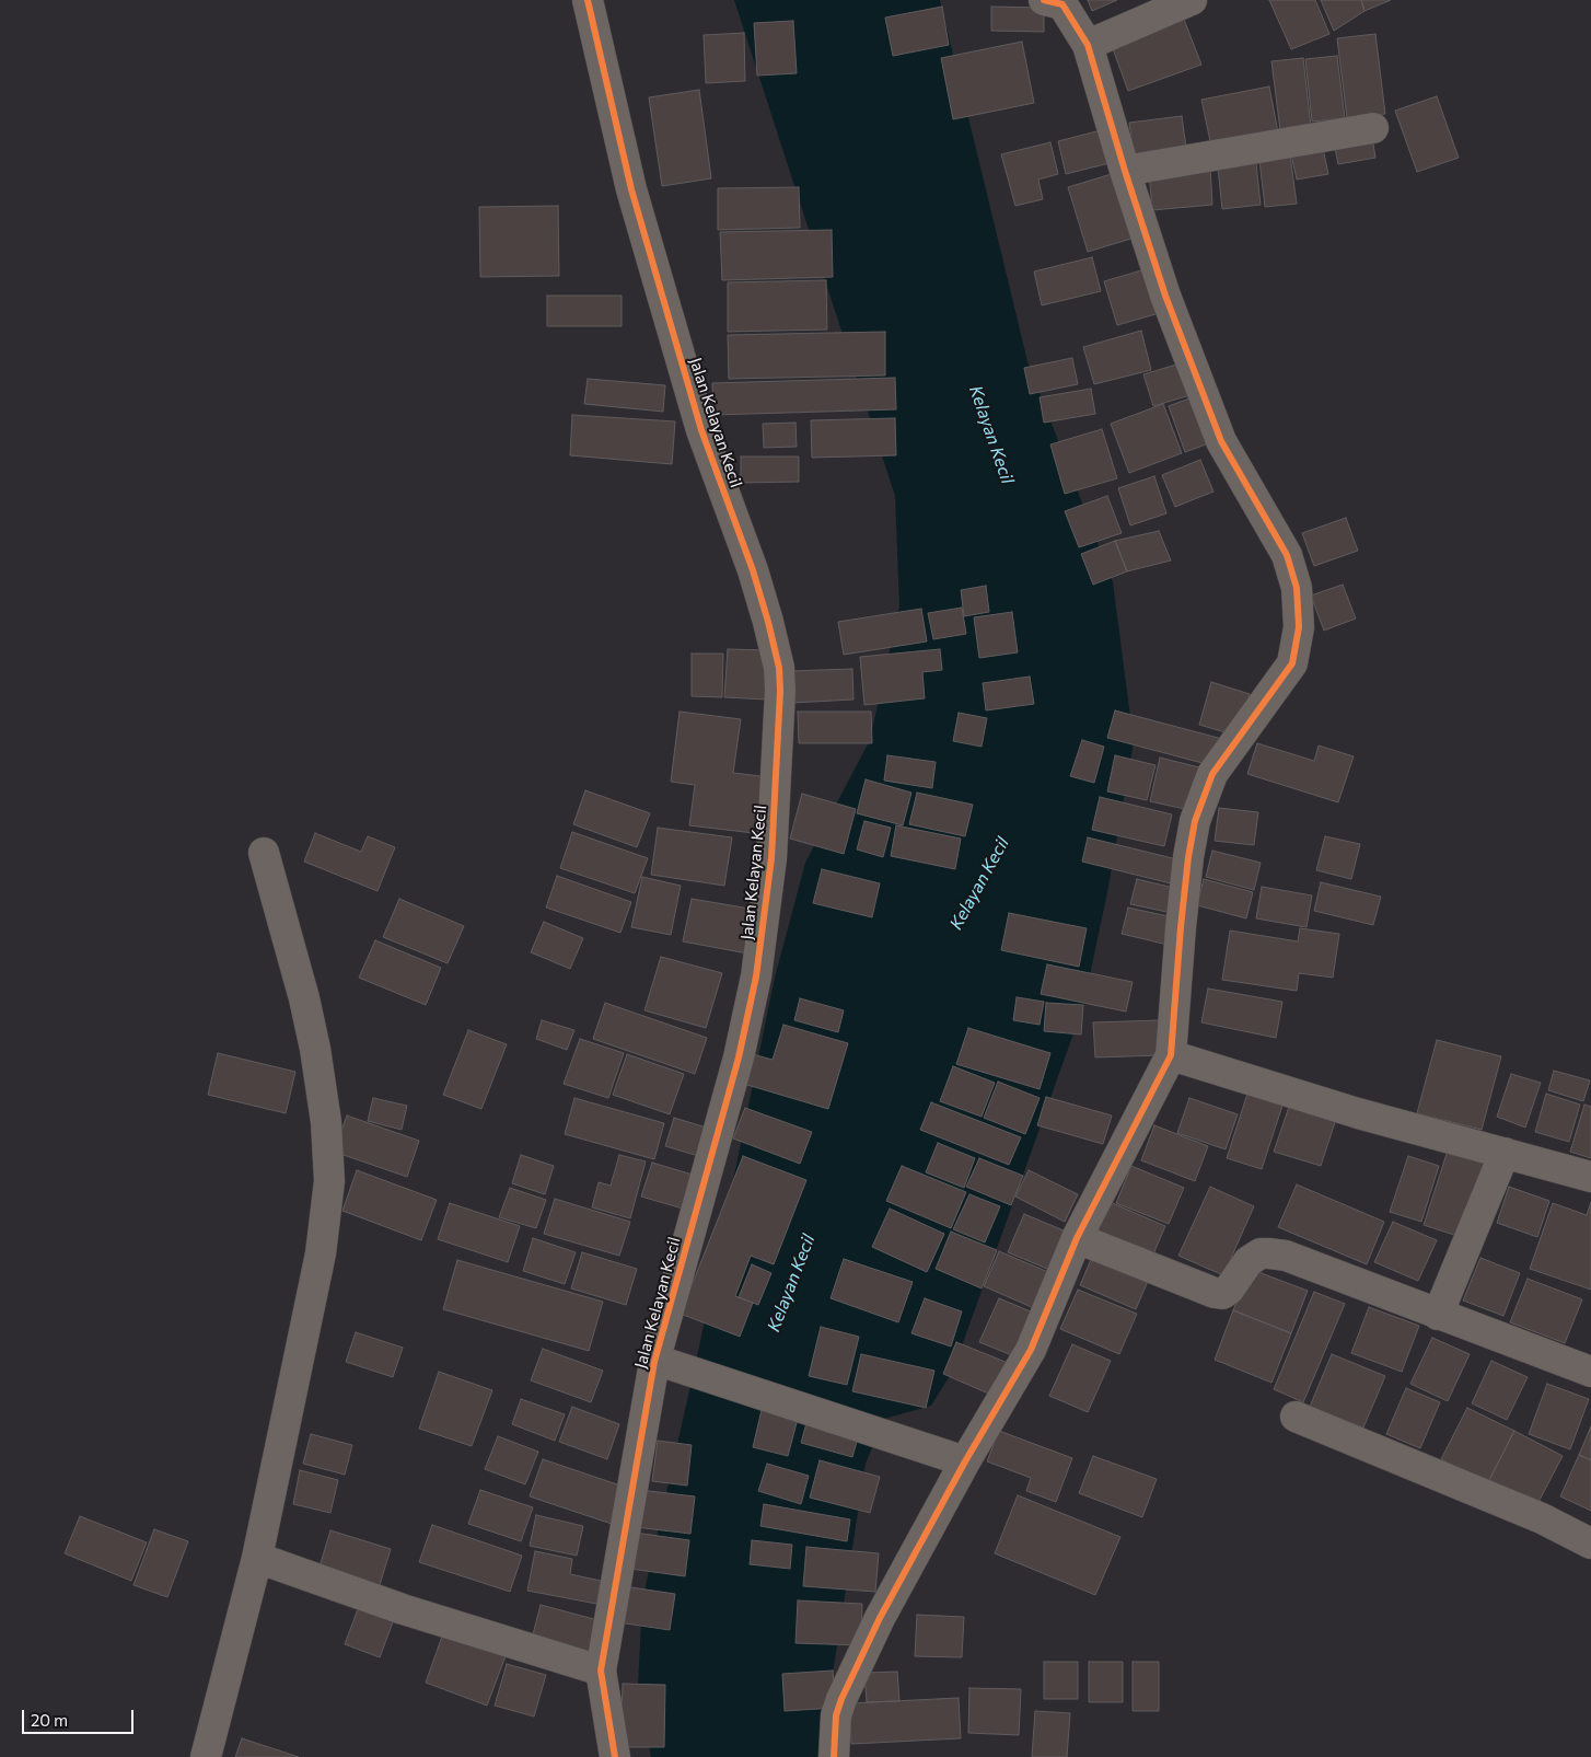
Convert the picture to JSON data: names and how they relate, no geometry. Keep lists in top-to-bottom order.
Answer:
{
  "streets": {
    "street": ["Jalan Kelayan Kecil"]
  },
  "water": ["Kelayan Kecil"],
  "scale_bar": "20 m"
}
